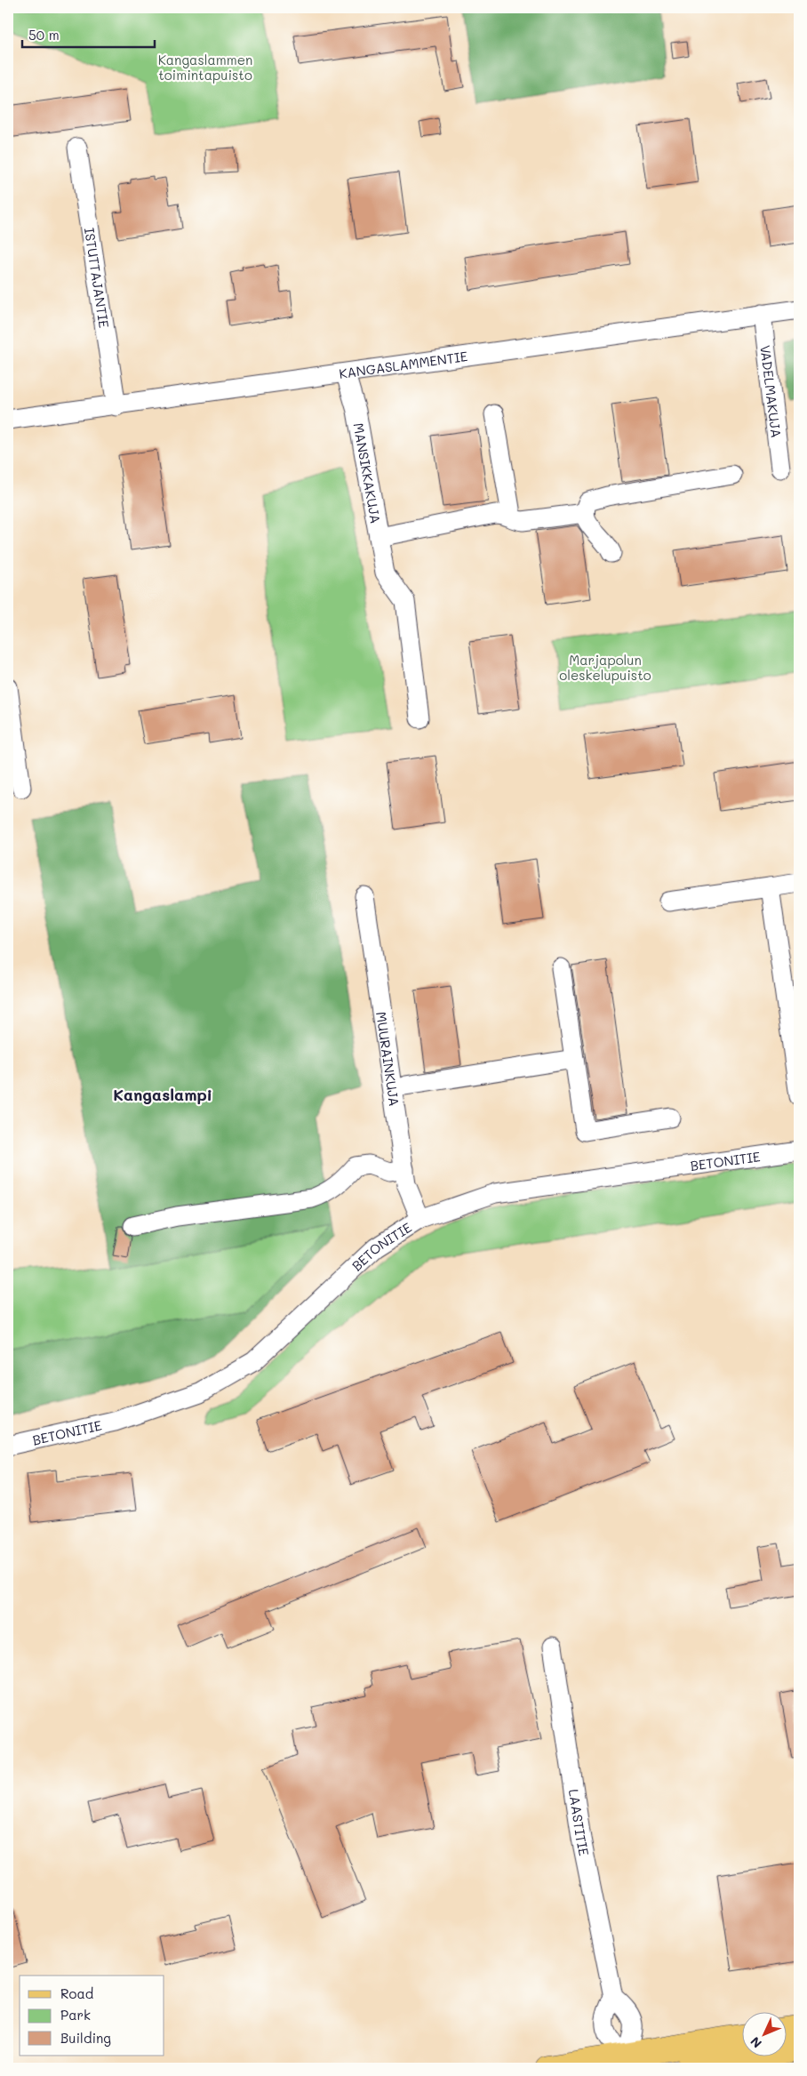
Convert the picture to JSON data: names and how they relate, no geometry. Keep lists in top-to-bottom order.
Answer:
{
  "streets": {
    "street": [
      "ISTUTTAJANTIE",
      "KANGASLAMMENTIE",
      "VADELMAKUJA",
      "MANSIKKAKUJA",
      "MUURAINKUJA",
      "BETONITIE",
      "LAASTITIE"
    ]
  },
  "crossings": [
    ["ISTUTTAJANTIE", "KANGASLAMMENTIE"],
    ["KANGASLAMMENTIE", "VADELMAKUJA"],
    ["KANGASLAMMENTIE", "MANSIKKAKUJA"],
    ["MUURAINKUJA", "BETONITIE"]
  ],
  "districts": ["Kangaslampi"],
  "parks": ["Kangaslammen toimintapuisto", "Marjapolun oleskelupuisto"],
  "legend": ["Road", "Park", "Building"],
  "scale_bar": "50 m",
  "north": "bottom left"
}
